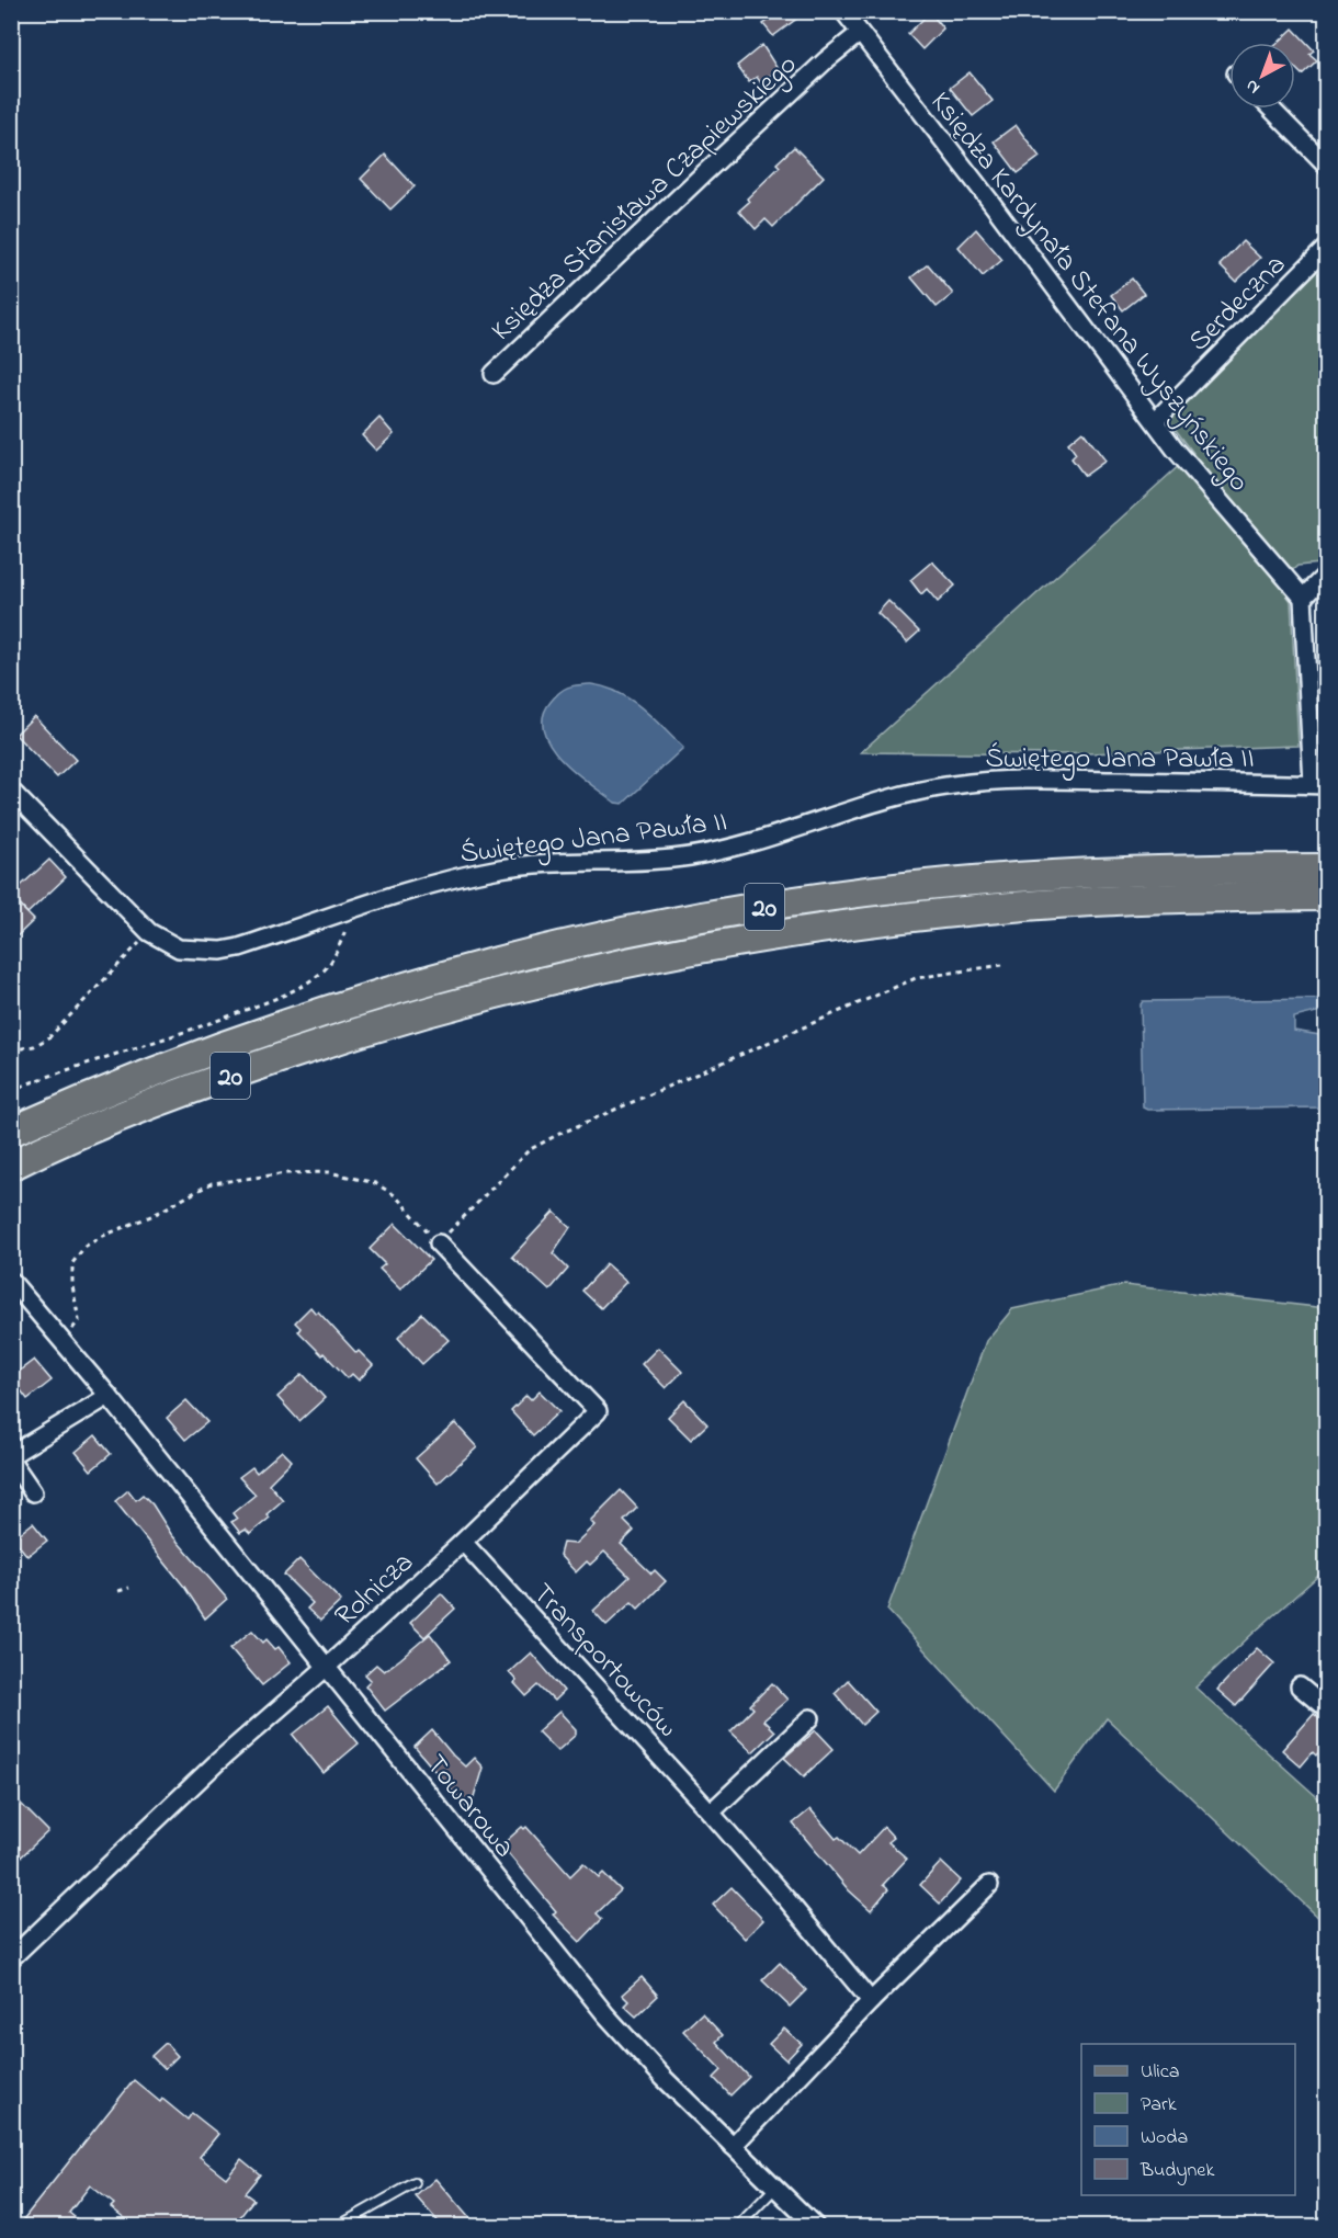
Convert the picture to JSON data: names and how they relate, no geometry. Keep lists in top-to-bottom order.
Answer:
{
  "streets": {
    "main road": ["20"],
    "street": [
      "Księdza Stanisława Czapiewskiego",
      "Księdza Kardynała Stefana Wyszyńskiego",
      "Serdeczna",
      "Świętego Jana Pawła II",
      "Rolnicza",
      "Transportowców",
      "Towarowa"
    ]
  },
  "crossings": [
    ["Księdza Stanisława Czapiewskiego", "Księdza Kardynała Stefana Wyszyńskiego"],
    ["Księdza Kardynała Stefana Wyszyńskiego", "Serdeczna"],
    ["Rolnicza", "Transportowców"],
    ["Rolnicza", "Towarowa"]
  ],
  "legend": [
    "Ulica",
    "Park",
    "Woda",
    "Budynek"
  ],
  "north": "bottom left"
}
